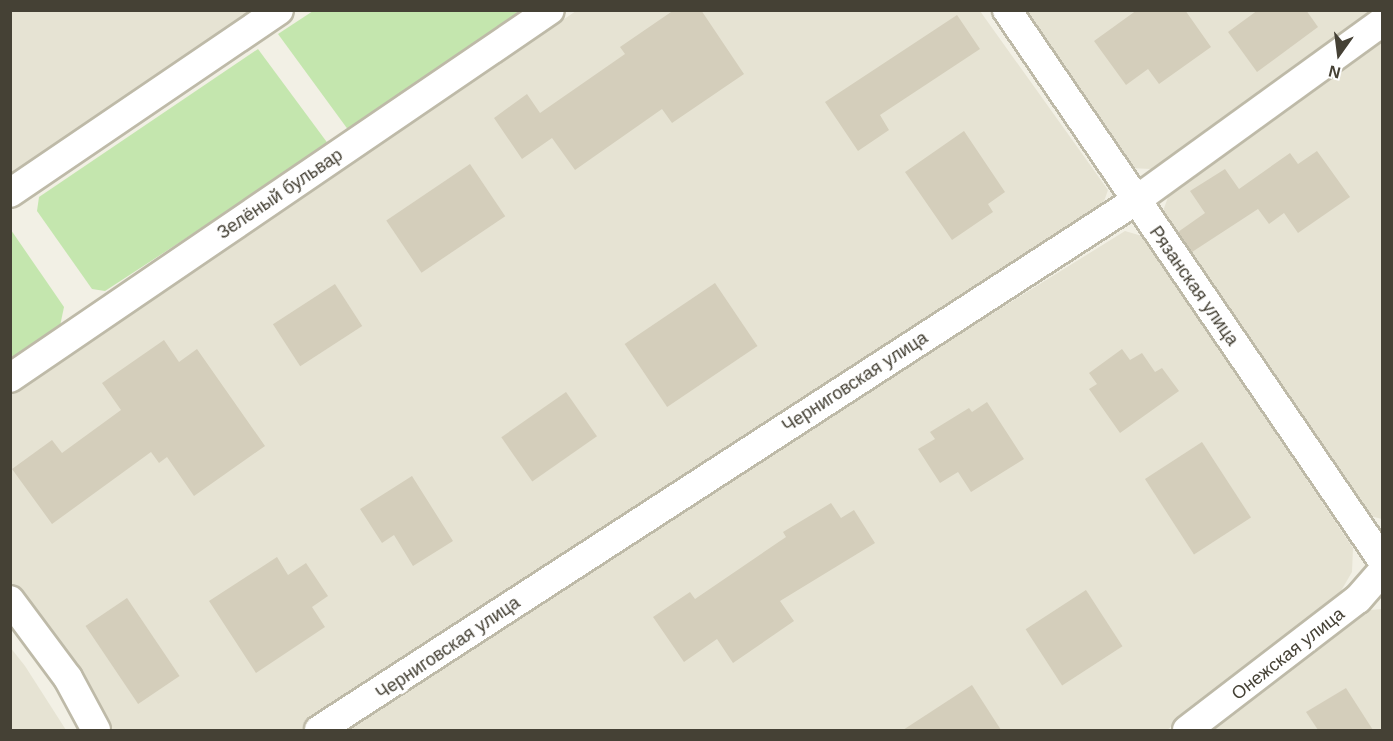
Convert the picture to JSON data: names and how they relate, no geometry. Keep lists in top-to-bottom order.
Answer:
{
  "streets": {
    "street": [
      "Зелёный бульвар",
      "Рязанская улица",
      "Черниговская улица",
      "Онежская улица"
    ]
  },
  "crossings": [
    ["Рязанская улица", "Черниговская улица"]
  ],
  "north": "bottom"
}
